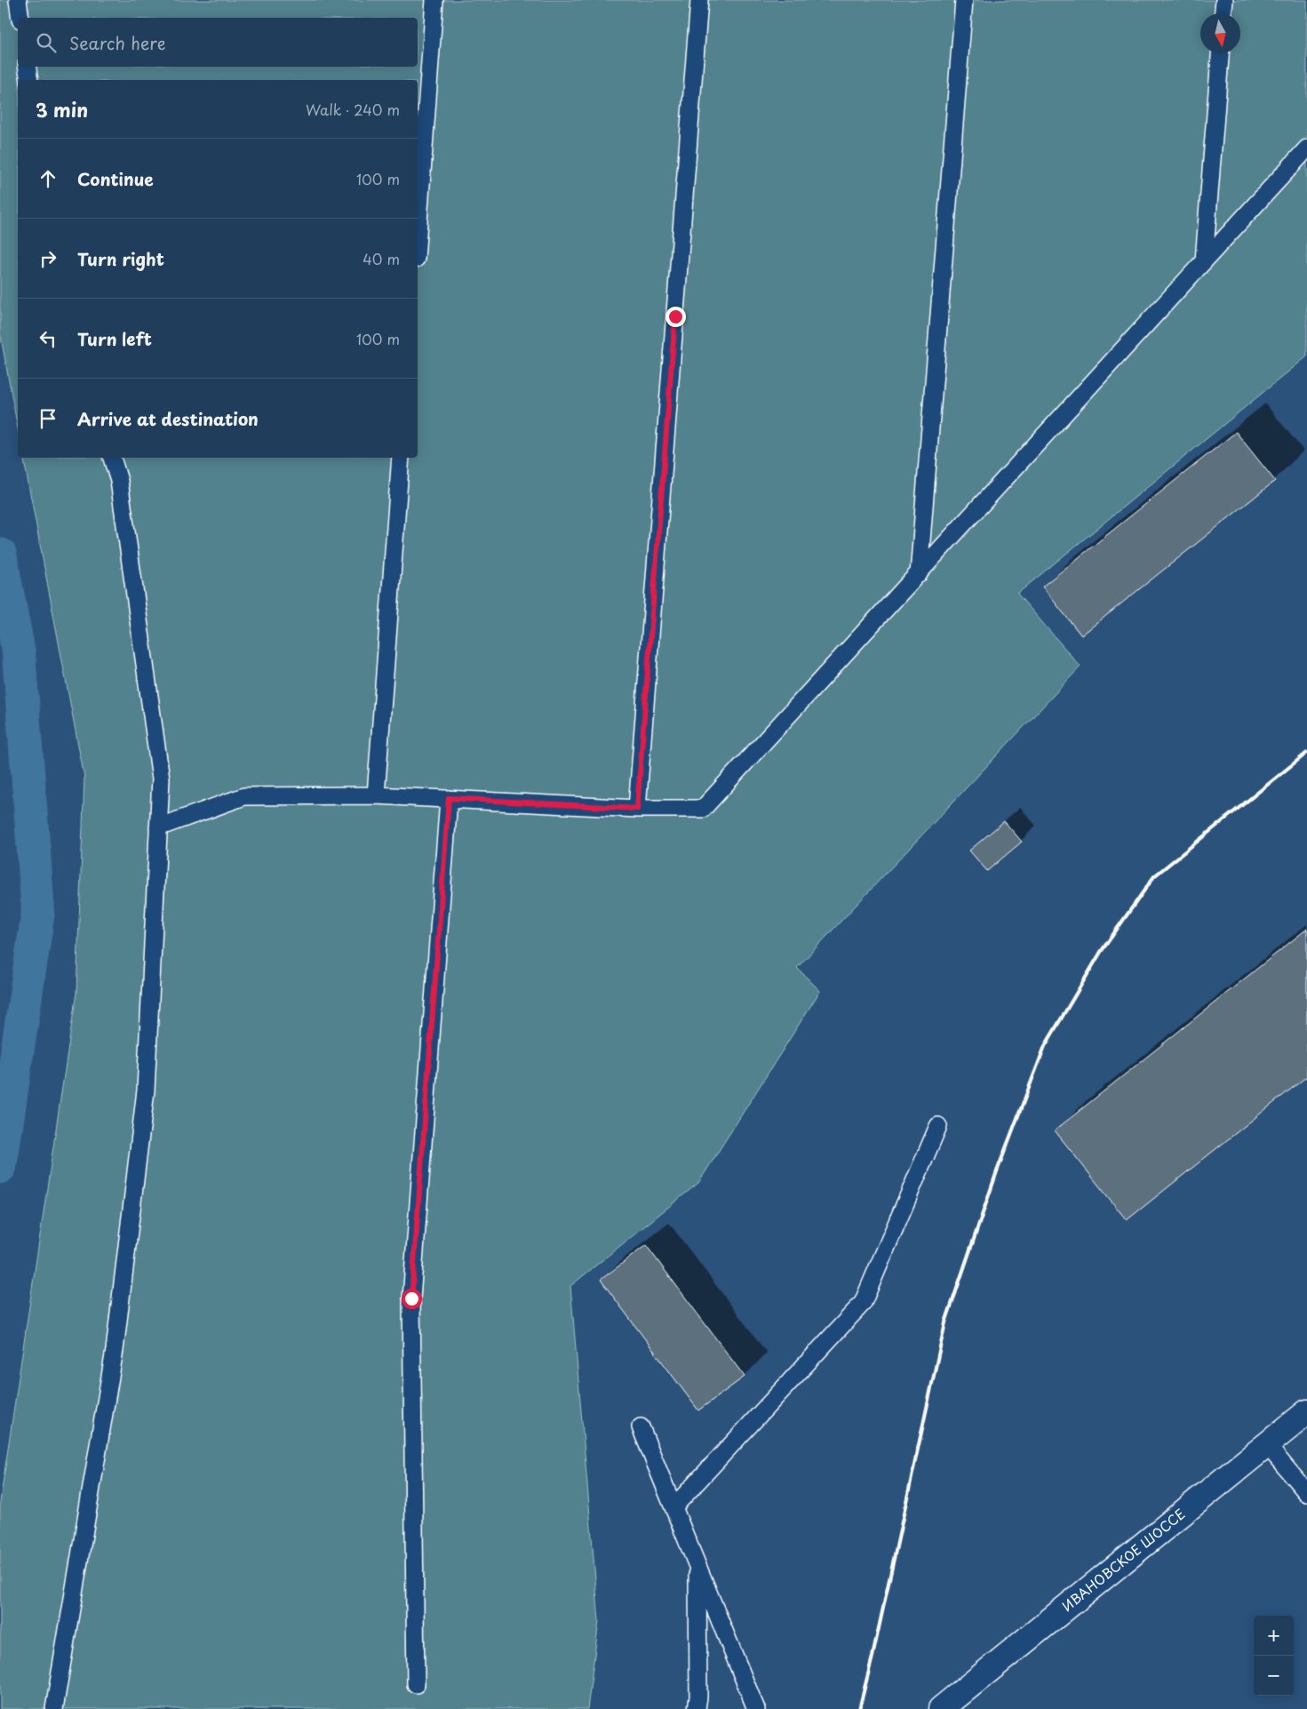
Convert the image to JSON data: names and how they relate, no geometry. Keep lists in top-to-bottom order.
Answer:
{
  "streets": {
    "street": ["ИВАНОВСКОЕ ШОССЕ"]
  },
  "north": "bottom",
  "page": {
    "search": "Search here",
    "heading": ["3 min", "Walk · 240 m"],
    "list": [
      ["Continue", "100 m"],
      ["Turn right", "40 m"],
      ["Turn left", "100 m"],
      "Arrive at destination"
    ],
    "map_buttons": ["+", "−"]
  }
}
